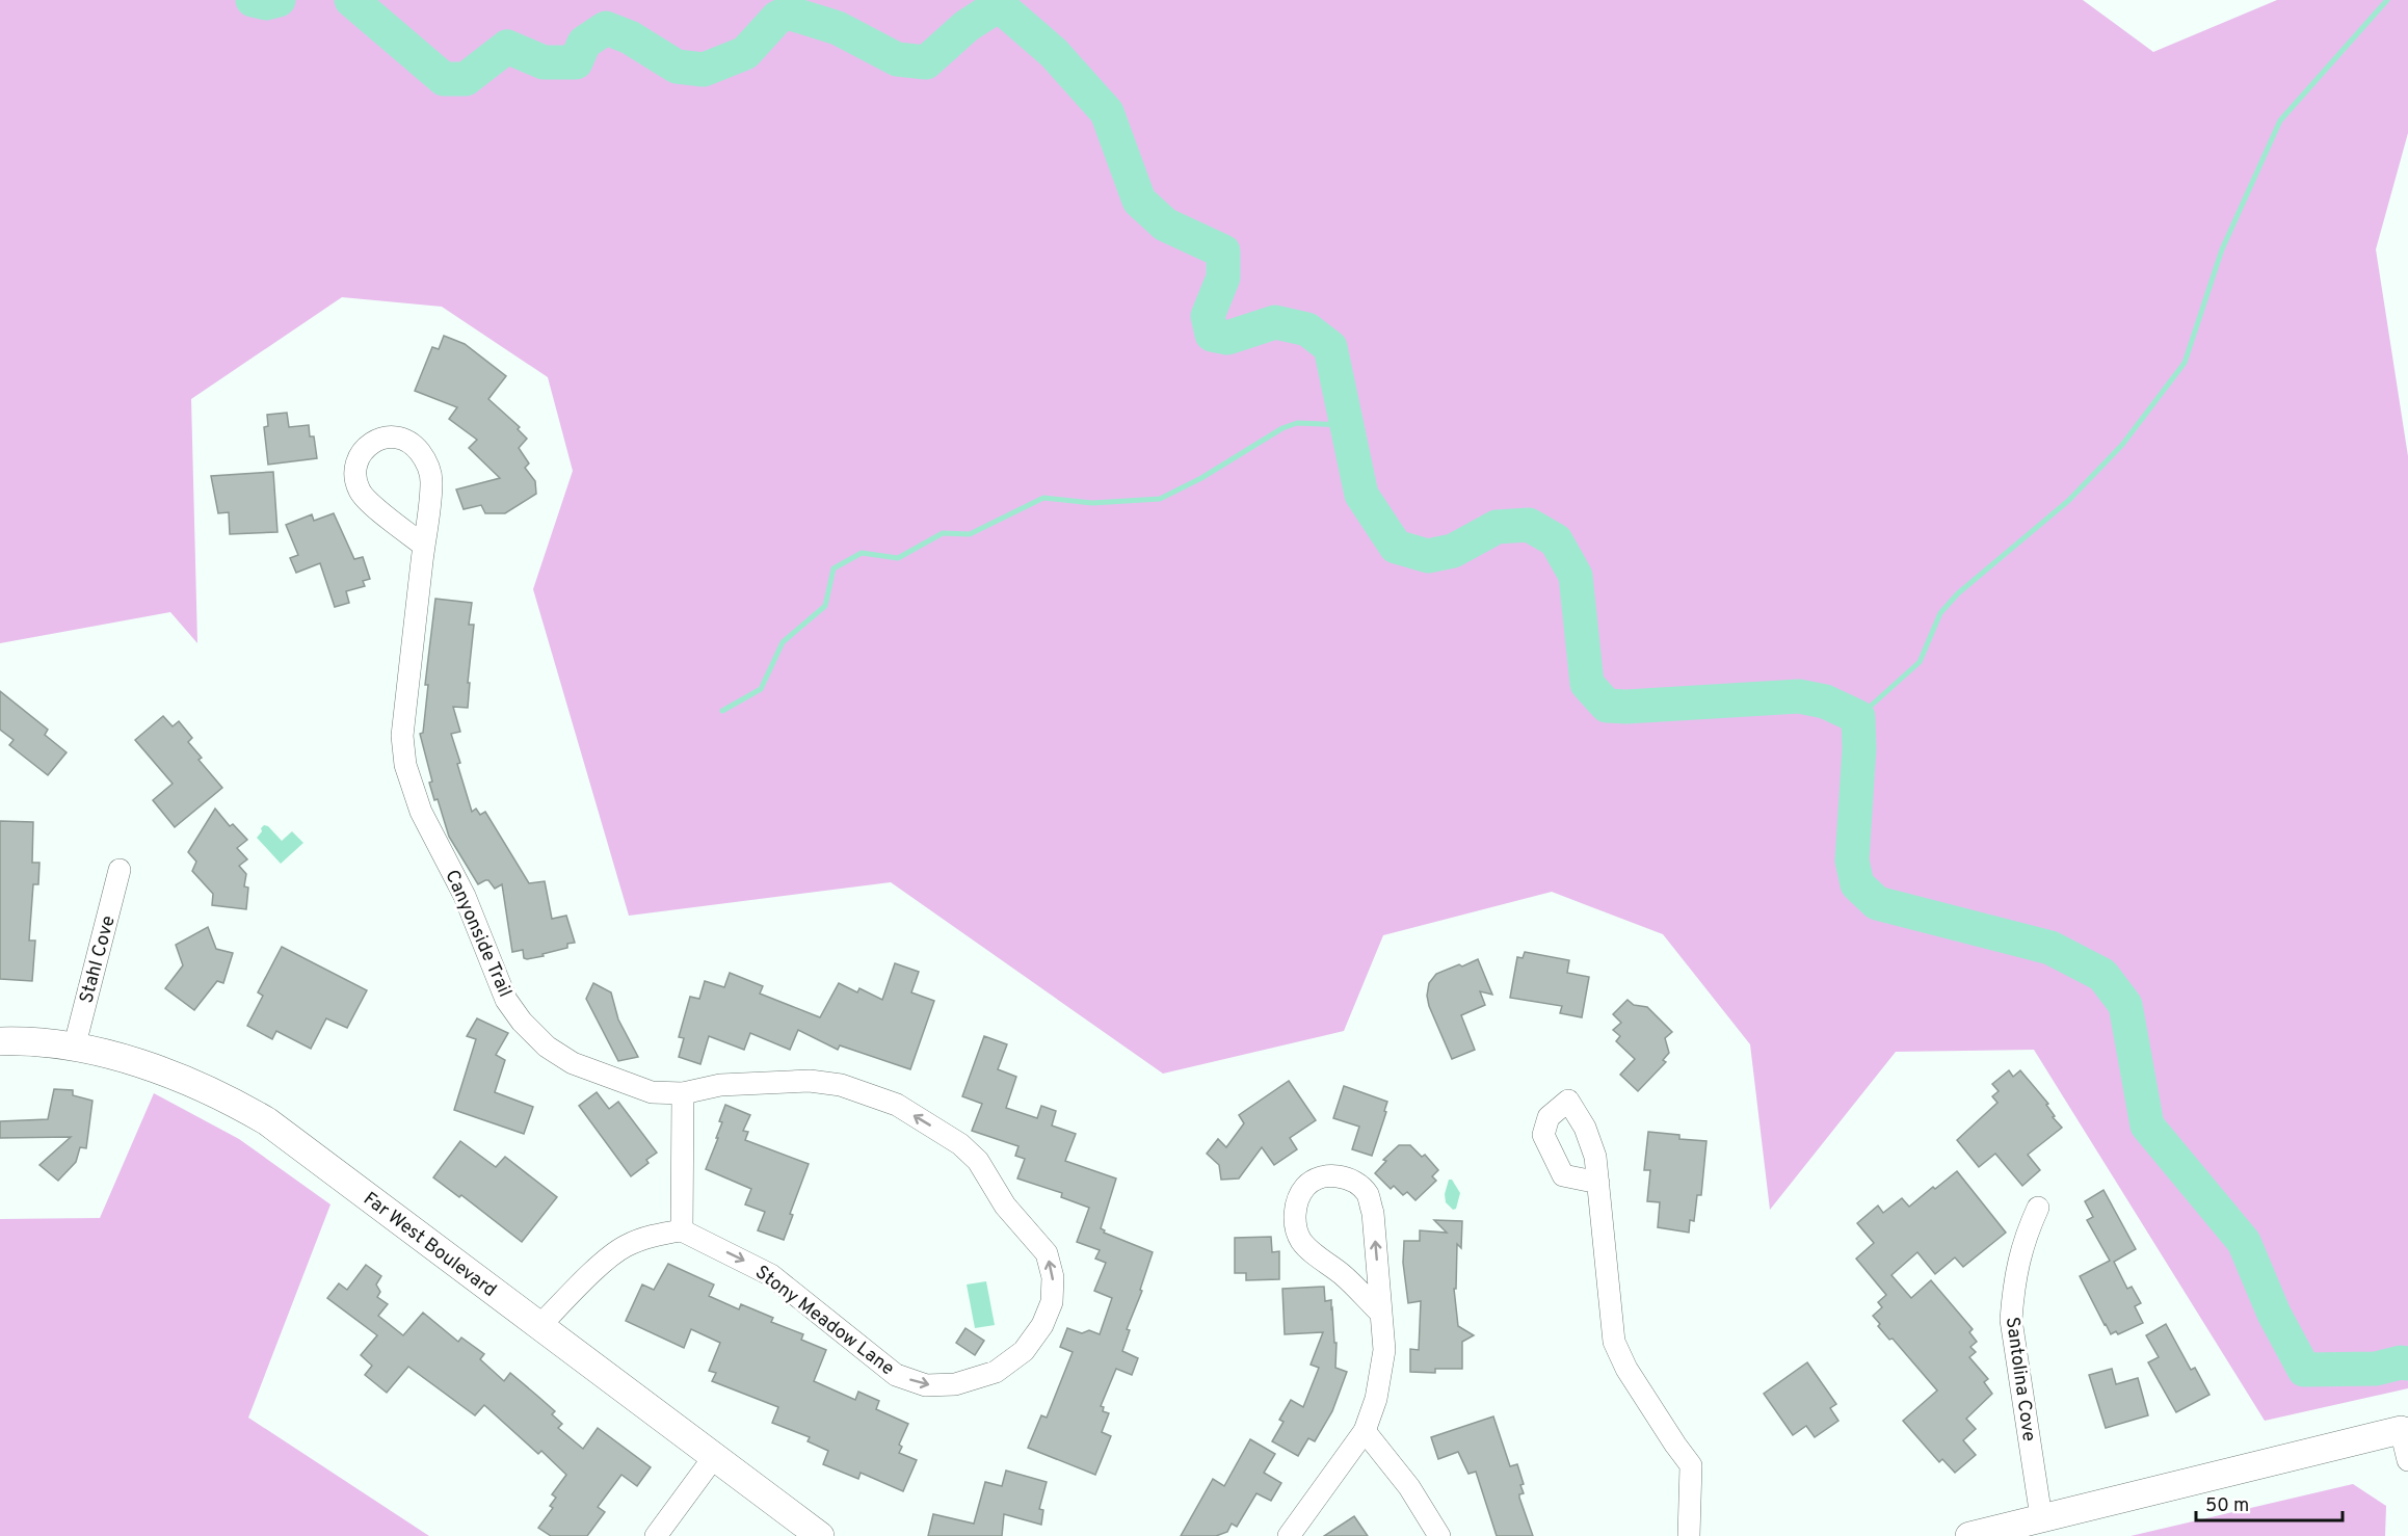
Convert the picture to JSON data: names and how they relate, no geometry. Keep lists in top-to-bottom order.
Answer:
{
  "streets": {
    "street": [
      "Canyonside Trail",
      "Stahl Cove",
      "Far West Boulevard",
      "Stony Meadow Lane",
      "Santolina Cove"
    ]
  },
  "crossings": [
    ["Canyonside Trail", "Stony Meadow Lane"],
    ["Stahl Cove", "Far West Boulevard"]
  ],
  "scale_bar": "50 m"
}
